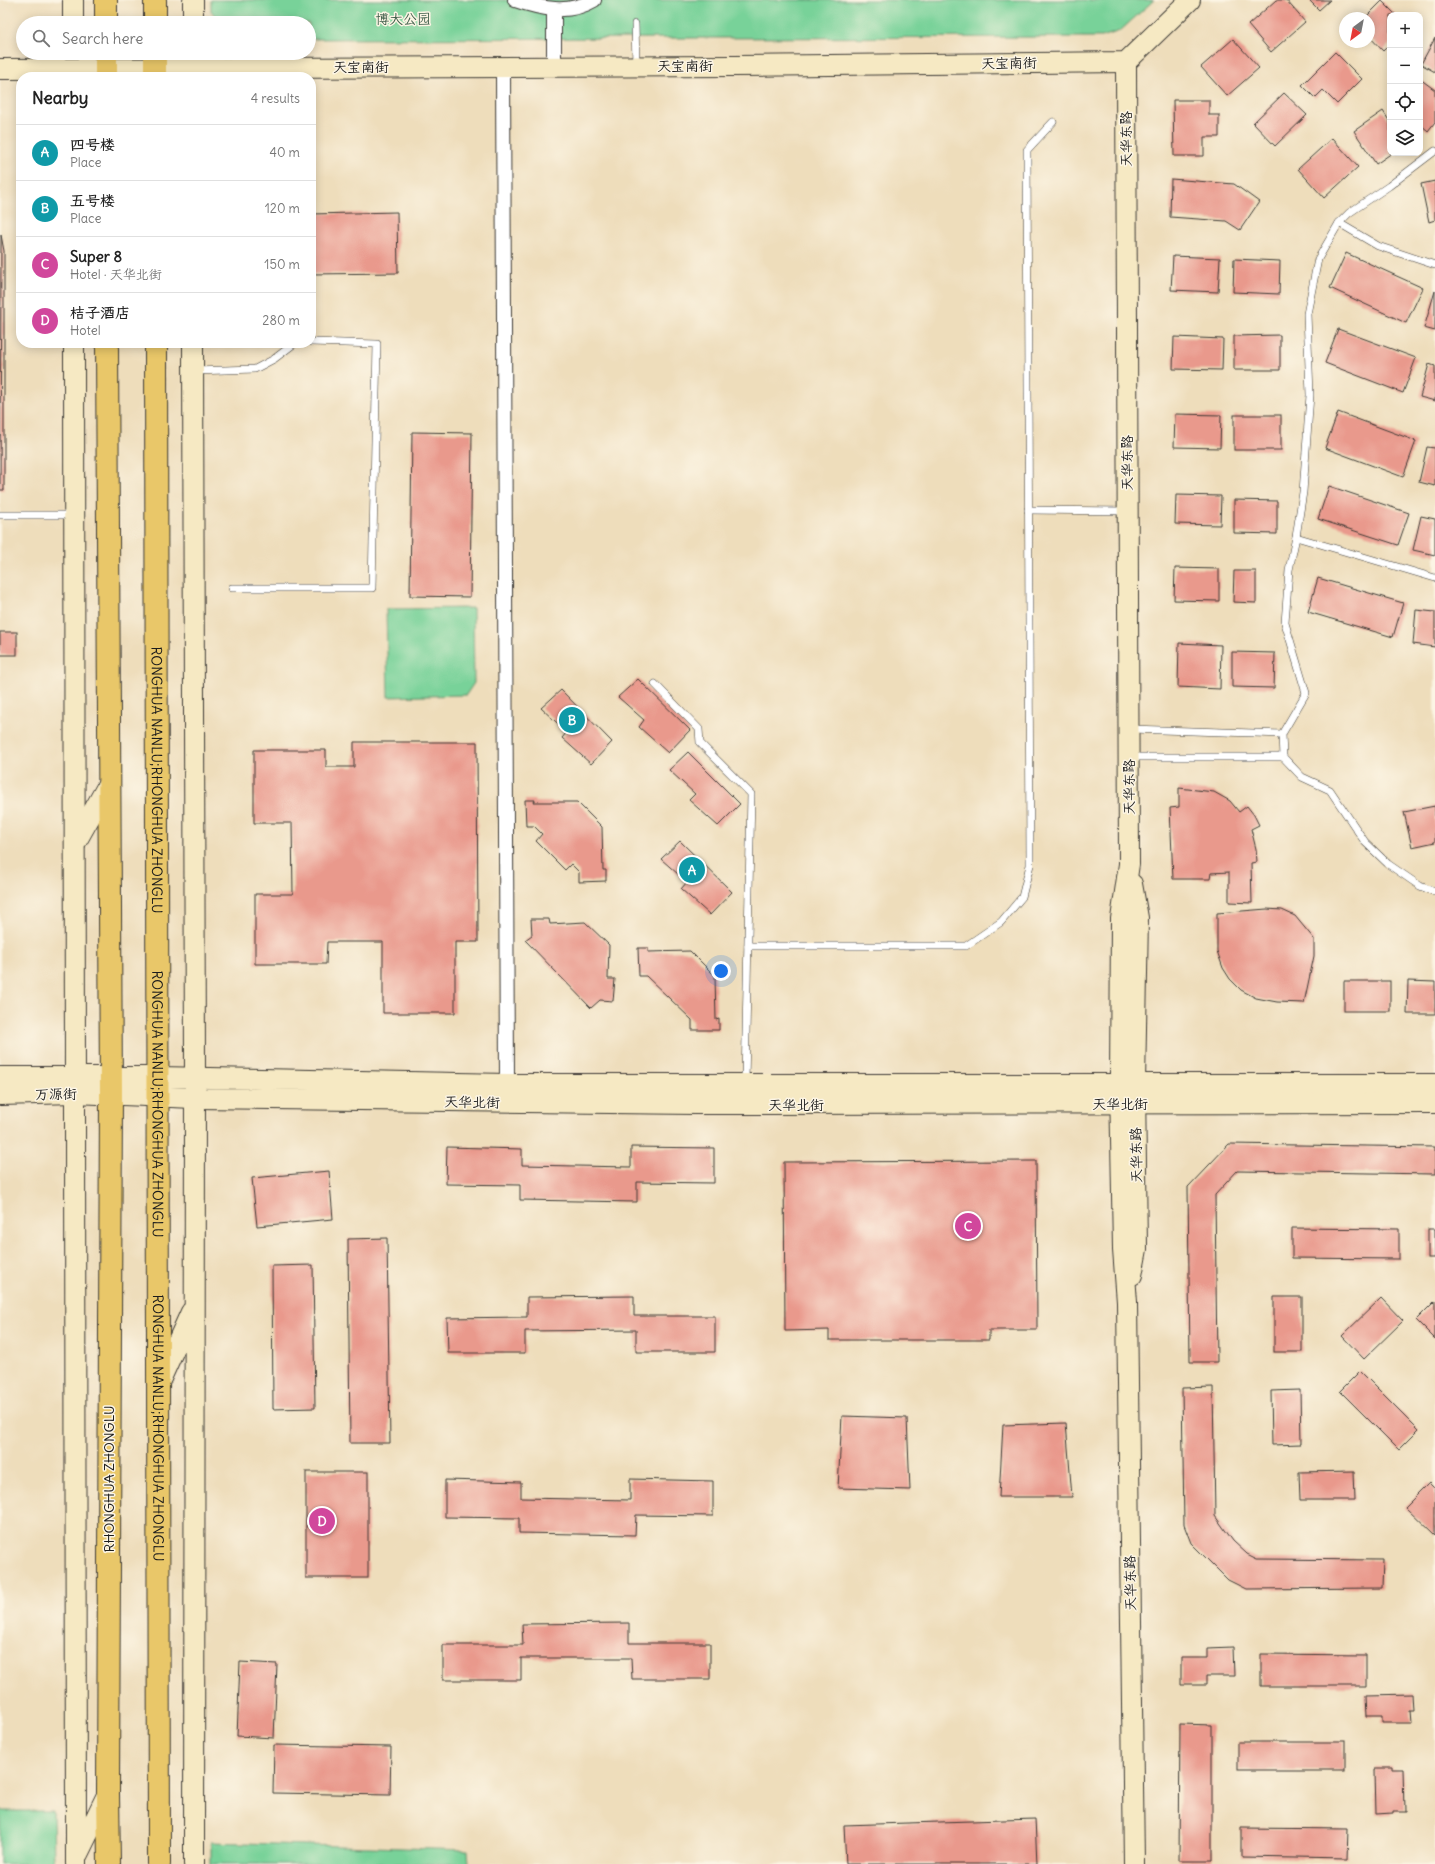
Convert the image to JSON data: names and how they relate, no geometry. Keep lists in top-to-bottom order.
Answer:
{
  "streets": {
    "main road": ["RONGHUA NANLU;RHONGHUA ZHONGLU", "RHONGHUA ZHONGLU"],
    "street": [
      "天宝南街",
      "天华东路",
      "万源街",
      "天华北街"
    ]
  },
  "crossings": [
    ["天宝南街", "天华东路"],
    ["天华东路", "天华北街"],
    ["RONGHUA NANLU;RHONGHUA ZHONGLU", "万源街"],
    ["RONGHUA NANLU;RHONGHUA ZHONGLU", "天华北街"],
    ["万源街", "天华北街"],
    ["万源街", "RHONGHUA ZHONGLU"]
  ],
  "parks": ["博大公园"],
  "north": "bottom left",
  "page": {
    "map_buttons": ["+", "−"],
    "search": "Search here",
    "heading": ["Nearby", "4 results"],
    "list": [
      {
        "mark": "A",
        "name": "四号楼",
        "note": "Place",
        "value": "40 m"
      },
      {
        "mark": "B",
        "name": "五号楼",
        "note": "Place",
        "value": "120 m"
      },
      {
        "mark": "C",
        "name": "Super 8",
        "note": "Hotel · 天华北街",
        "value": "150 m"
      },
      {
        "mark": "D",
        "name": "桔子酒店",
        "note": "Hotel",
        "value": "280 m"
      }
    ],
    "pins": [
      "B",
      "A",
      "C",
      "D"
    ]
  }
}
